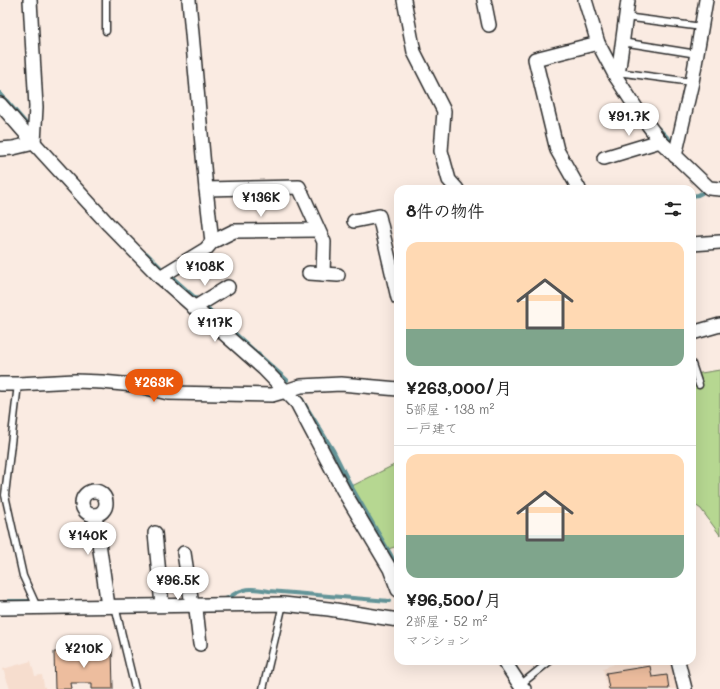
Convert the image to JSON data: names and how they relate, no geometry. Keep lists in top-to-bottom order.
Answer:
{
  "page": {
    "price": [
      "¥91.7K",
      "¥136K",
      "¥108K",
      "¥117K",
      "¥263K",
      "¥140K",
      "¥96.5K",
      "¥210K"
    ],
    "heading": "8件の物件",
    "list": [
      {
        "name": "¥263,000/月",
        "note": "5部屋 · 138 m² · 一戸建て"
      },
      {
        "name": "¥96,500/月",
        "note": "2部屋 · 52 m² · マンション"
      }
    ]
  }
}
